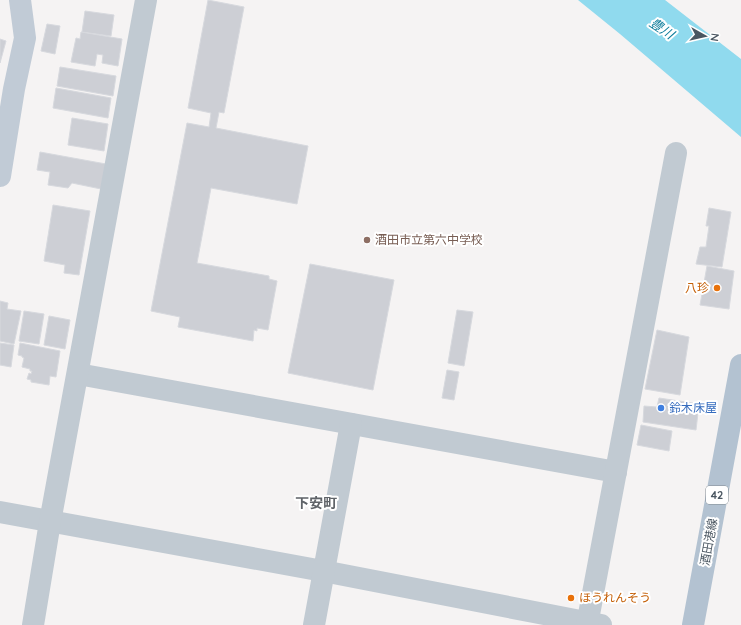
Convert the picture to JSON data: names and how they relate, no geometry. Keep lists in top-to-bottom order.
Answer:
{
  "streets": {
    "main road": ["42", "酒田港線"]
  },
  "districts": ["下安町"],
  "water": ["豊川"],
  "places": [
    "酒田市立第六中学校",
    "八珍",
    "鈴木床屋",
    "ほうれんそう"
  ],
  "north": "right"
}
